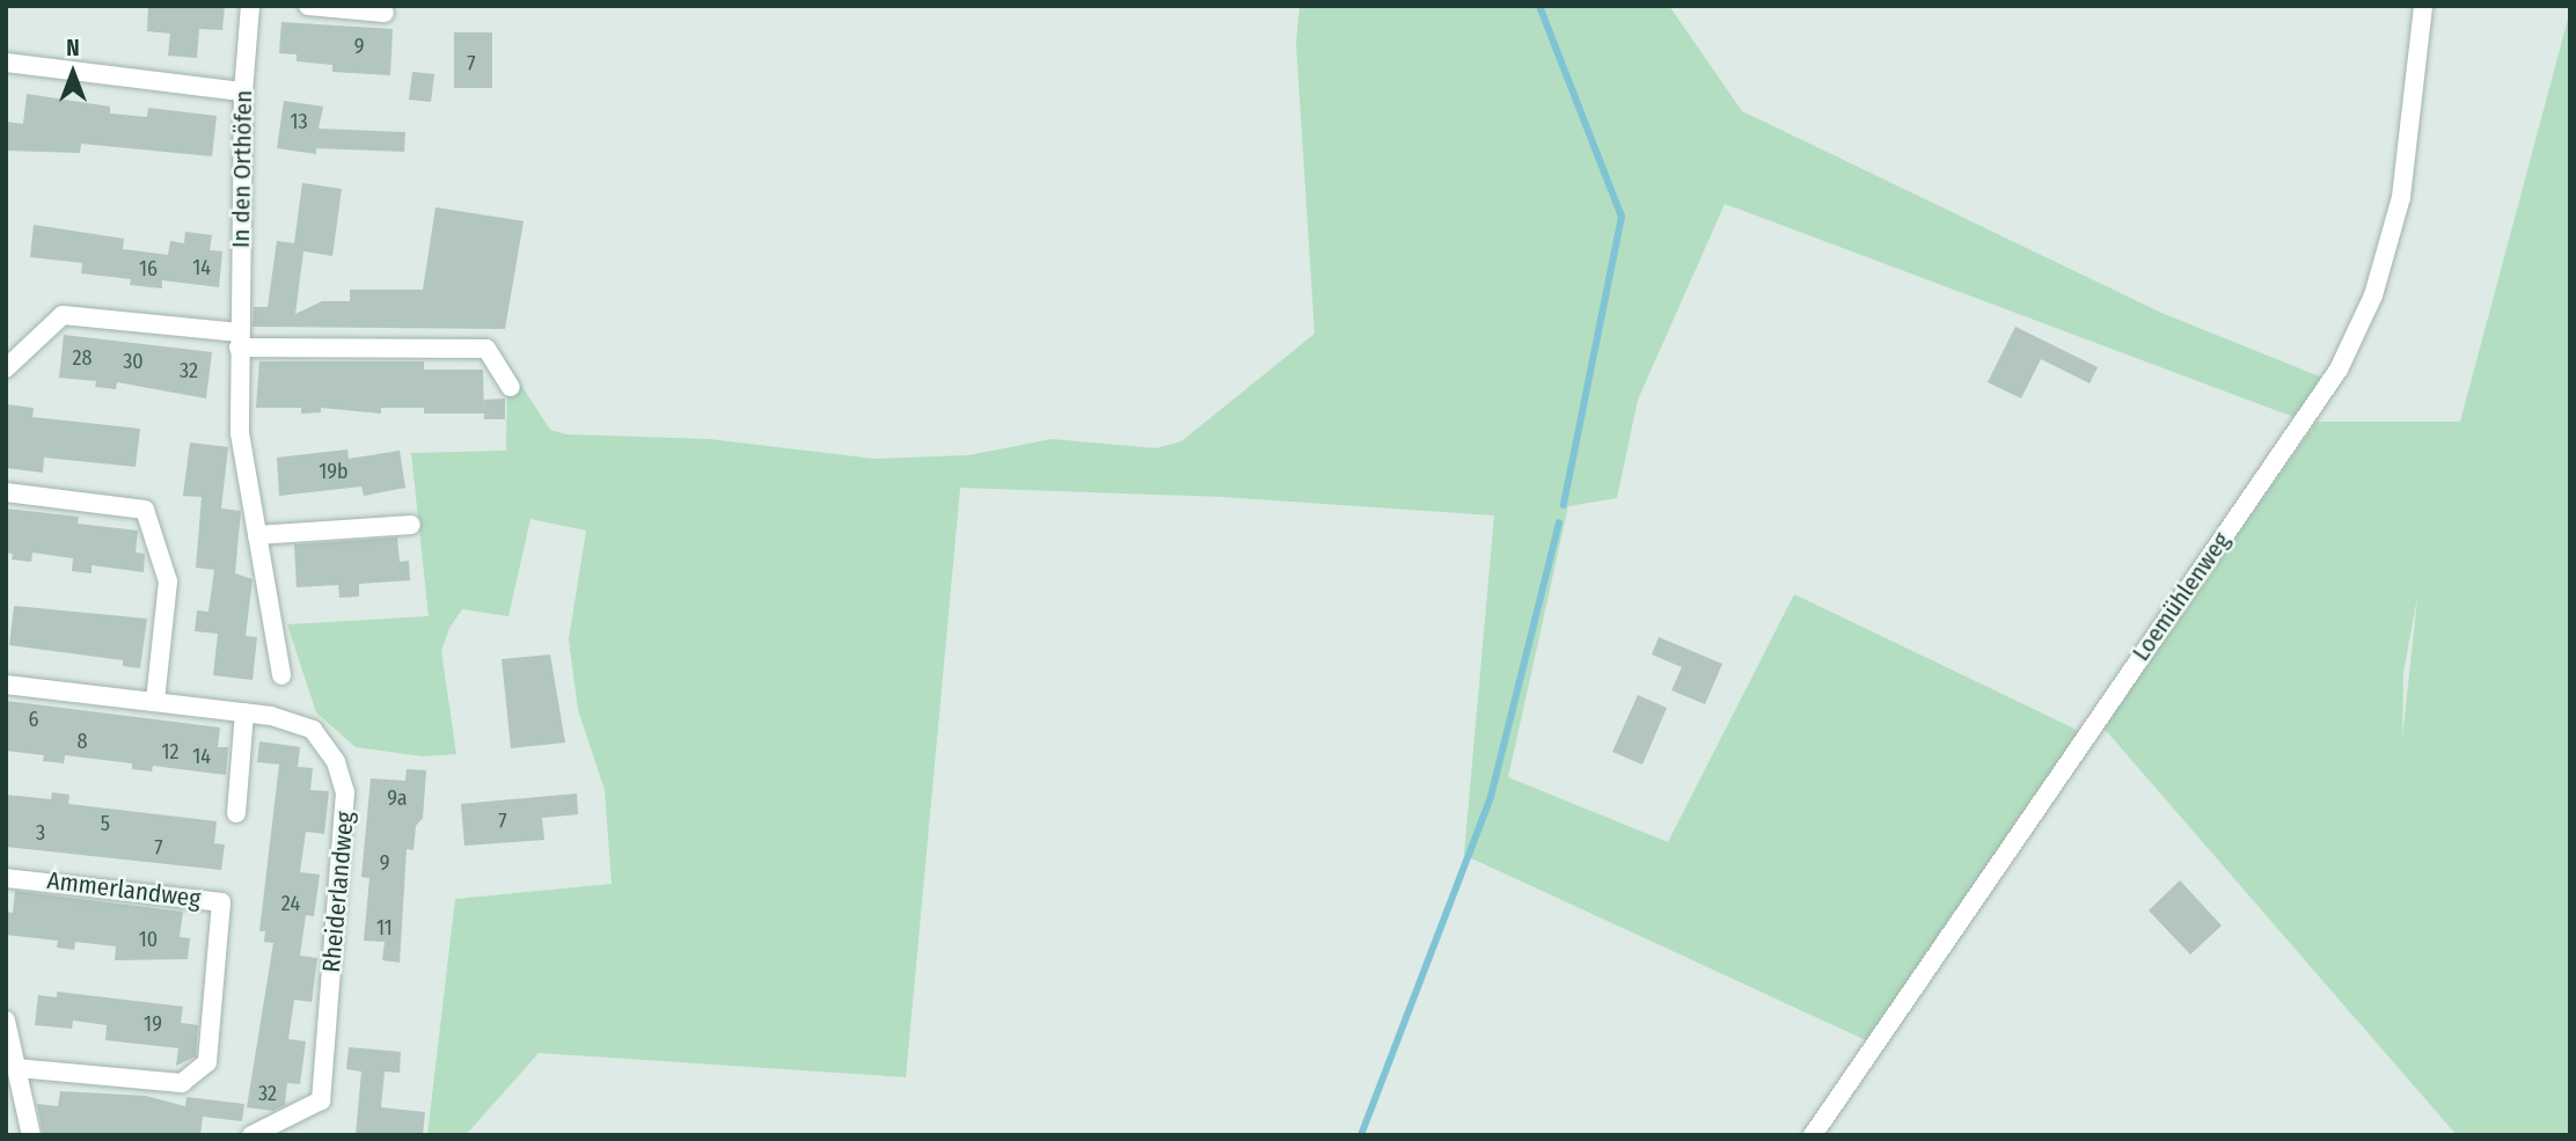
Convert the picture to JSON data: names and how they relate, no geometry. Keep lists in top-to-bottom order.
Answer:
{
  "streets": {
    "street": [
      "In den Orthöfen",
      "Loemühlenweg",
      "Ammerlandweg",
      "Rheiderlandweg"
    ]
  },
  "house_numbers": [
    "9",
    "7",
    "13",
    "14",
    "16",
    "28",
    "30",
    "32",
    "19b",
    "6",
    "8",
    "12",
    "14",
    "9a",
    "7",
    "5",
    "3",
    "7",
    "9",
    "24",
    "11",
    "10",
    "19",
    "32"
  ],
  "north": "top"
}
